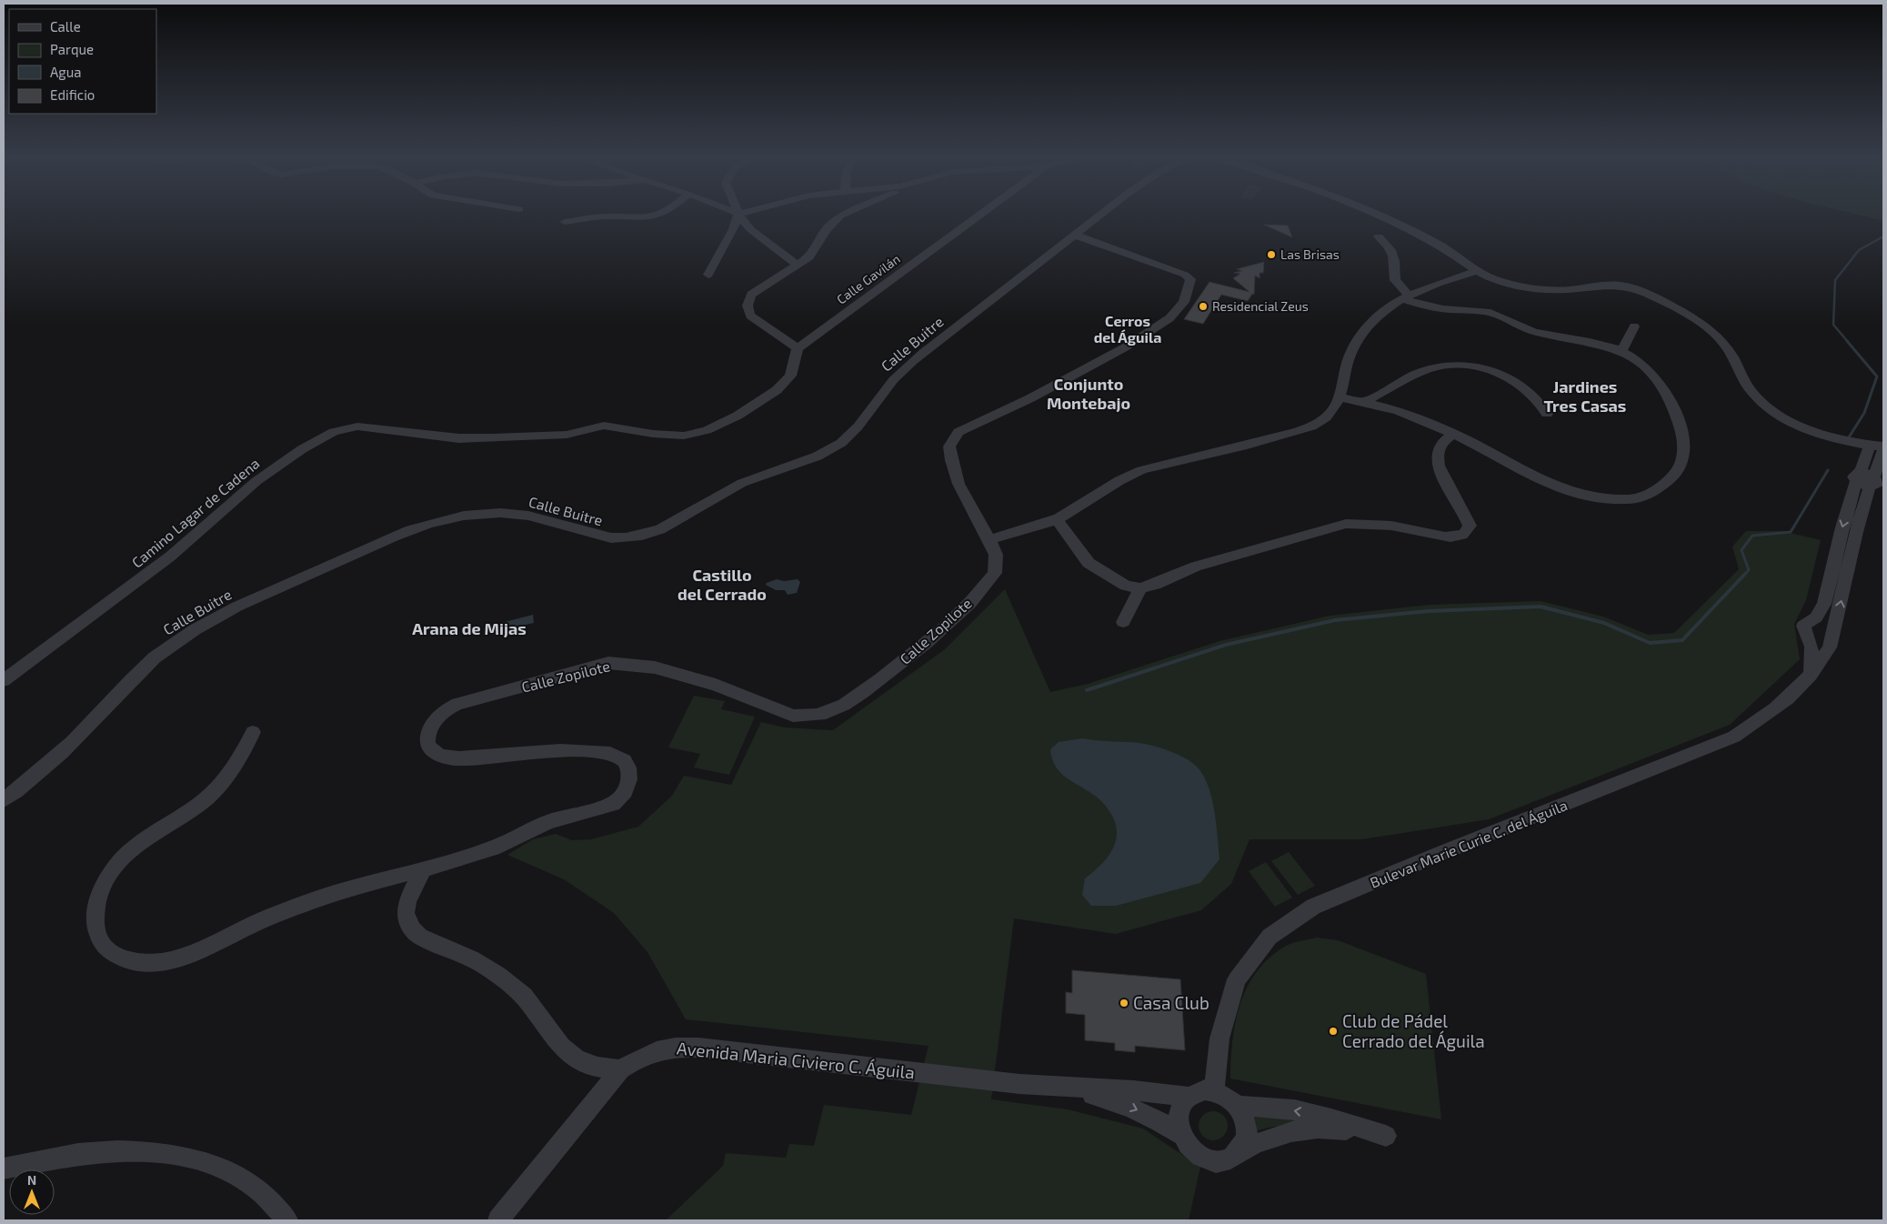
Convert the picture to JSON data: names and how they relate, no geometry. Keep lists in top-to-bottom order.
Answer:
{
  "streets": {
    "street": [
      "Calle Gavilán",
      "Calle Buitre",
      "Camino Lagar de Cadena",
      "Calle Zopilote",
      "Bulevar Marie Curie C. del Águila",
      "Avenida Maria Civiero C. Águila"
    ]
  },
  "crossings": [
    ["Calle Gavilán", "Camino Lagar de Cadena"],
    ["Calle Buitre", "Calle Zopilote"],
    ["Bulevar Marie Curie C. del Águila", "Avenida Maria Civiero C. Águila"]
  ],
  "districts": [
    "Cerros del Águila",
    "Conjunto Montebajo",
    "Jardines Tres Casas",
    "Castillo del Cerrado",
    "Arana de Mijas"
  ],
  "places": [
    "Las Brisas",
    "Residencial Zeus",
    "Casa Club",
    "Club de Pádel Cerrado del Águila"
  ],
  "legend": [
    "Calle",
    "Parque",
    "Agua",
    "Edificio"
  ],
  "north": "top"
}
